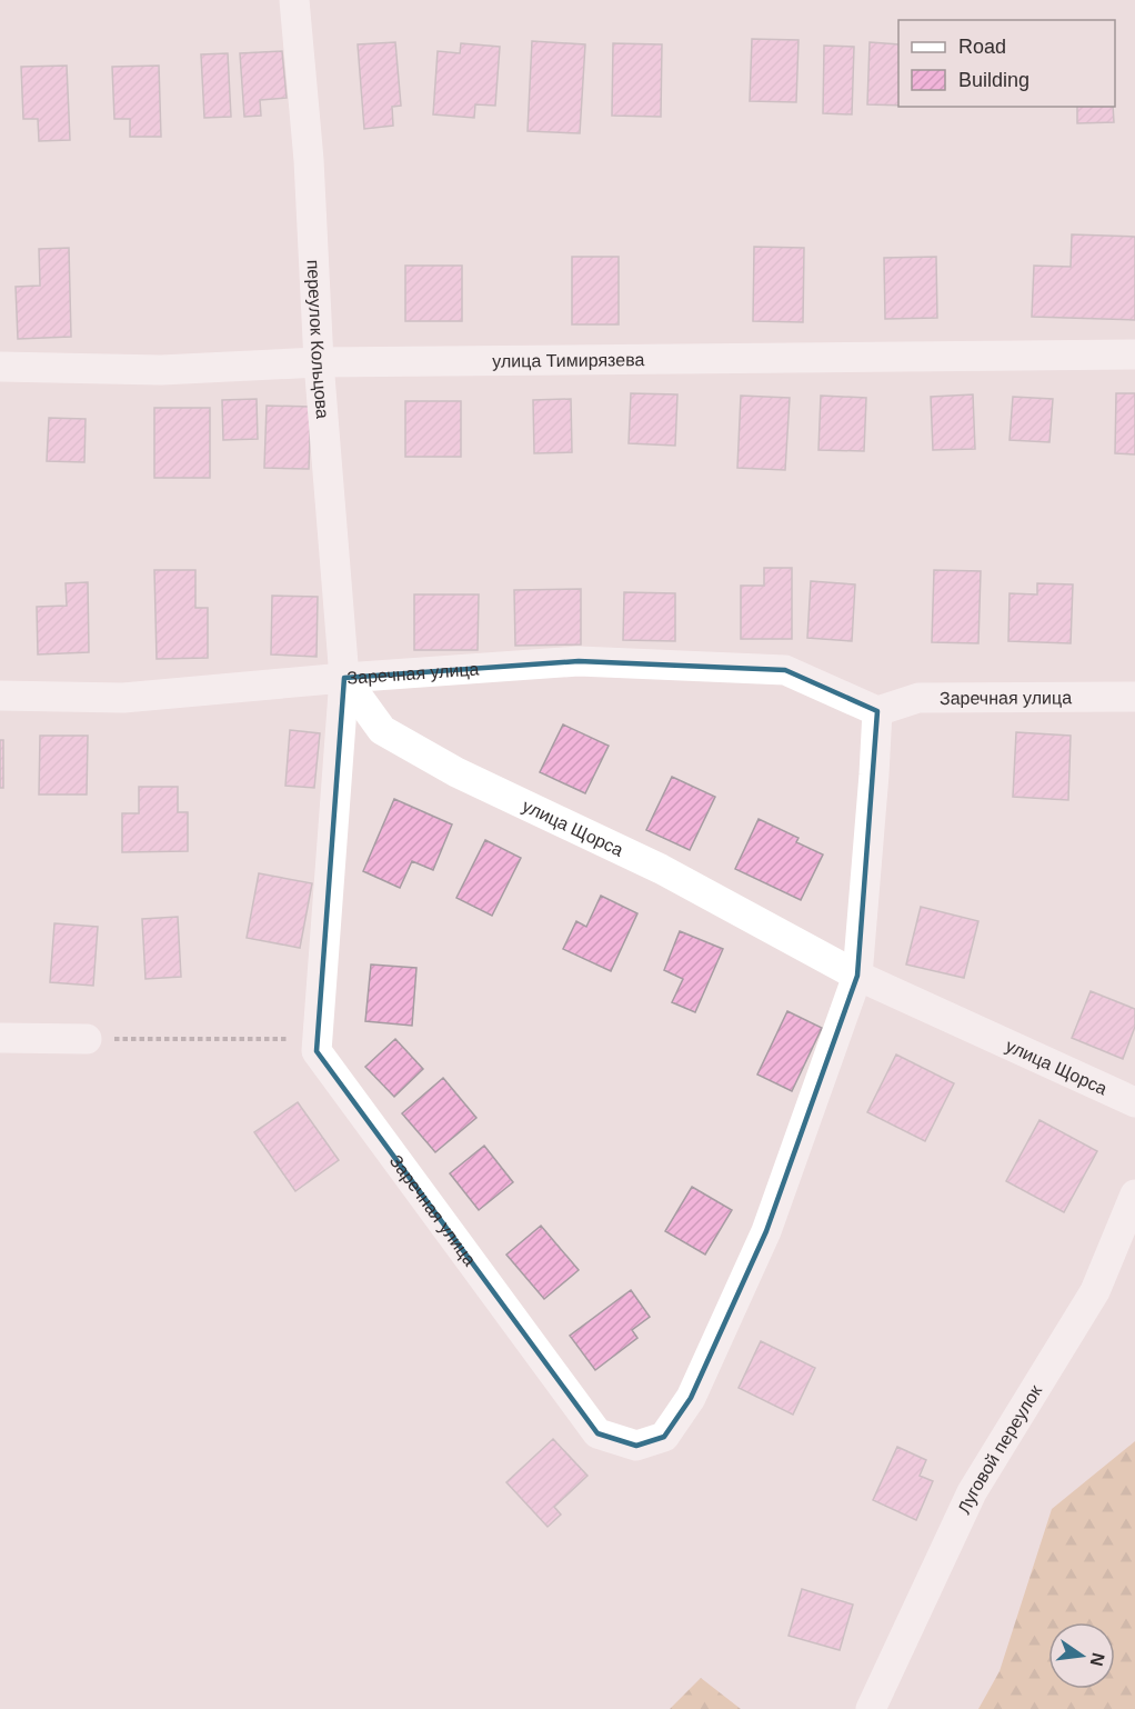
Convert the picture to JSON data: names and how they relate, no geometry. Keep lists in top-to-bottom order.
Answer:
{
  "streets": {
    "street": [
      "переулок Кольцова",
      "улица Тимирязева",
      "Заречная улица",
      "улица Щорса",
      "Луговой переулок"
    ]
  },
  "crossings": [
    ["переулок Кольцова", "улица Тимирязева"],
    ["переулок Кольцова", "Заречная улица"],
    ["переулок Кольцова", "улица Щорса"],
    ["Заречная улица", "улица Щорса"]
  ],
  "legend": ["Road", "Building"],
  "north": "right"
}
